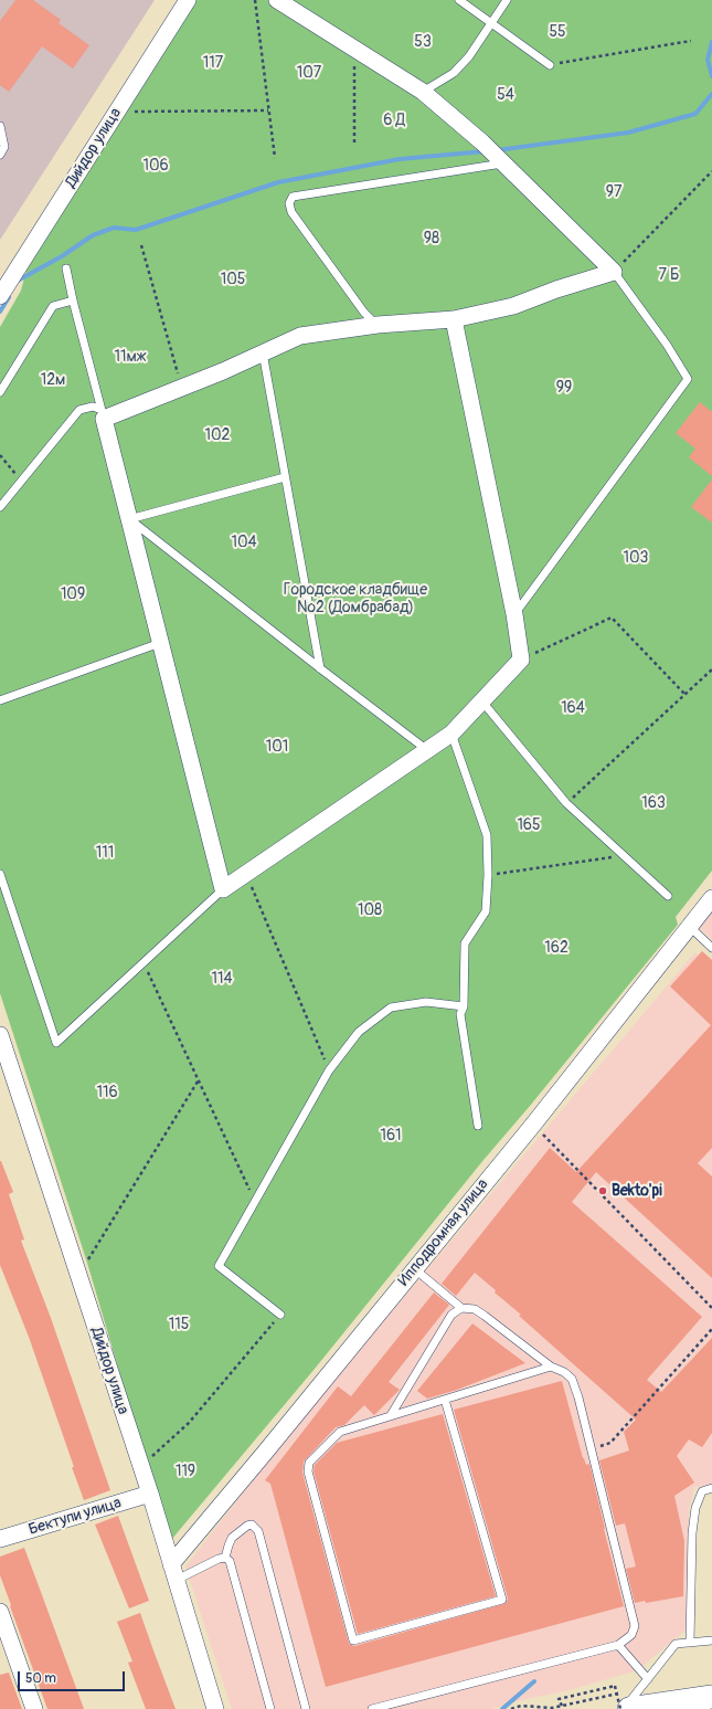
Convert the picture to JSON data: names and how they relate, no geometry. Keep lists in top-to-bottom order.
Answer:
{
  "streets": {
    "street": ["Дийдор улица", "Ипподромная улица", "Бектупи улица"]
  },
  "crossings": [
    ["Дийдор улица", "Ипподромная улица"],
    ["Дийдор улица", "Бектупи улица"]
  ],
  "parks": [
    "55",
    "53",
    "117",
    "107",
    "54",
    "6 Д",
    "106",
    "97",
    "98",
    "7 Б",
    "105",
    "11мж",
    "12м",
    "99",
    "102",
    "104",
    "103",
    "Городское кладбище №2 (Домбрабад)",
    "109",
    "164",
    "101",
    "163",
    "165",
    "111",
    "108",
    "162",
    "114",
    "116",
    "161",
    "115",
    "119"
  ],
  "places": ["Bekto'pi"],
  "scale_bar": "50 m"
}
